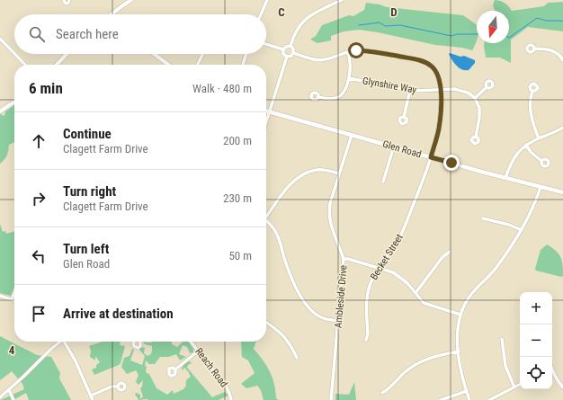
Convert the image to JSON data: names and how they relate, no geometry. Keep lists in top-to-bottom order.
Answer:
{
  "streets": {
    "main road": ["Glen Road"],
    "street": [
      "Glynshire Way",
      "Becket Street",
      "Ambleside Drive",
      "Reach Road"
    ]
  },
  "crossings": [
    ["Glynshire Way", "Becket Street"],
    ["Glen Road", "Becket Street"],
    ["Glen Road", "Ambleside Drive"]
  ],
  "north": "bottom",
  "page": {
    "search": "Search here",
    "heading": ["6 min", "Walk · 480 m"],
    "list": [
      ["Continue", "Clagett Farm Drive", "200 m"],
      ["Turn right", "Clagett Farm Drive", "230 m"],
      ["Turn left", "Glen Road", "50 m"],
      "Arrive at destination"
    ],
    "map_buttons": ["+", "−"]
  },
  "grid": {
    "columns": ["C", "D"],
    "rows": ["4"]
  }
}
